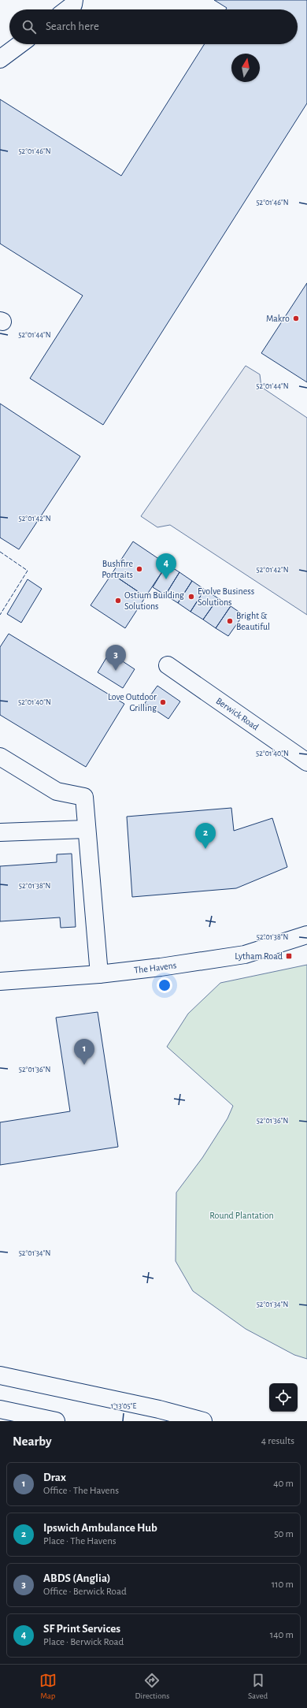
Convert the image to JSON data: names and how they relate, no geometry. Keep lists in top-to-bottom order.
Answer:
{
  "streets": {
    "main road": ["Berwick Road", "The Havens"]
  },
  "parks": ["Round Plantation"],
  "places": {
    "other": [
      "Makro",
      "Bushfire Portraits",
      "Evolve Business Solutions",
      "Ostium Building Solutions",
      "Bright & Beautiful",
      "Love Outdoor Grilling"
    ],
    "transit": ["Lytham Road"]
  },
  "north": "top",
  "page": {
    "search": "Search here",
    "pins": [
      "4",
      "3",
      "2",
      "1"
    ],
    "heading": ["Nearby", "4 results"],
    "list": [
      {
        "mark": "1",
        "name": "Drax",
        "note": "Office · The Havens",
        "value": "40 m"
      },
      {
        "mark": "2",
        "name": "Ipswich Ambulance Hub",
        "note": "Place · The Havens",
        "value": "50 m"
      },
      {
        "mark": "3",
        "name": "ABDS (Anglia)",
        "note": "Office · Berwick Road",
        "value": "110 m"
      },
      {
        "mark": "4",
        "name": "SF Print Services",
        "note": "Place · Berwick Road",
        "value": "140 m"
      }
    ],
    "nav": ["Map", "Directions", "Saved"]
  },
  "coordinates": [
    "52°01'46\"N",
    "52°01'44\"N",
    "52°01'42\"N",
    "52°01'40\"N",
    "52°01'38\"N",
    "52°01'36\"N",
    "52°01'34\"N",
    "1°13'05\"E"
  ]
}
